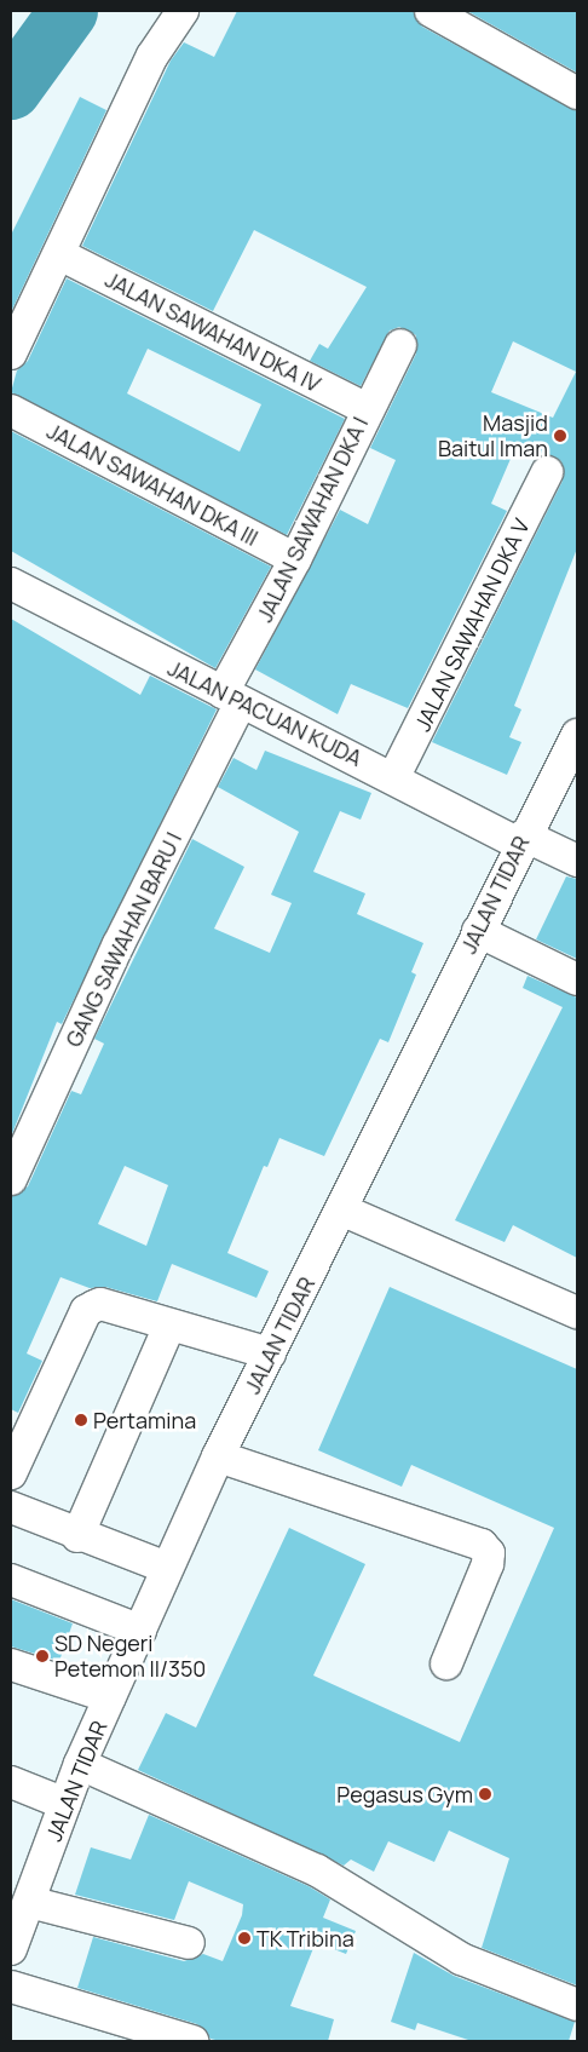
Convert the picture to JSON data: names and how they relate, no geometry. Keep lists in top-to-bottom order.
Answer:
{
  "streets": {
    "street": [
      "JALAN SAWAHAN DKA IV",
      "JALAN SAWAHAN DKA III",
      "JALAN SAWAHAN DKA I",
      "JALAN SAWAHAN DKA V",
      "JALAN PACUAN KUDA",
      "JALAN TIDAR",
      "GANG SAWAHAN BARU I"
    ]
  },
  "crossings": [
    ["JALAN SAWAHAN DKA IV", "JALAN SAWAHAN DKA I"],
    ["JALAN SAWAHAN DKA III", "JALAN SAWAHAN DKA I"],
    ["JALAN SAWAHAN DKA I", "JALAN PACUAN KUDA"],
    ["JALAN SAWAHAN DKA I", "GANG SAWAHAN BARU I"],
    ["JALAN SAWAHAN DKA V", "JALAN PACUAN KUDA"],
    ["JALAN PACUAN KUDA", "JALAN TIDAR"],
    ["JALAN PACUAN KUDA", "GANG SAWAHAN BARU I"]
  ],
  "places": [
    "Masjid Baitul Iman",
    "Pertamina",
    "SD Negeri Petemon II/350",
    "Pegasus Gym",
    "TK Tribina"
  ]
}
